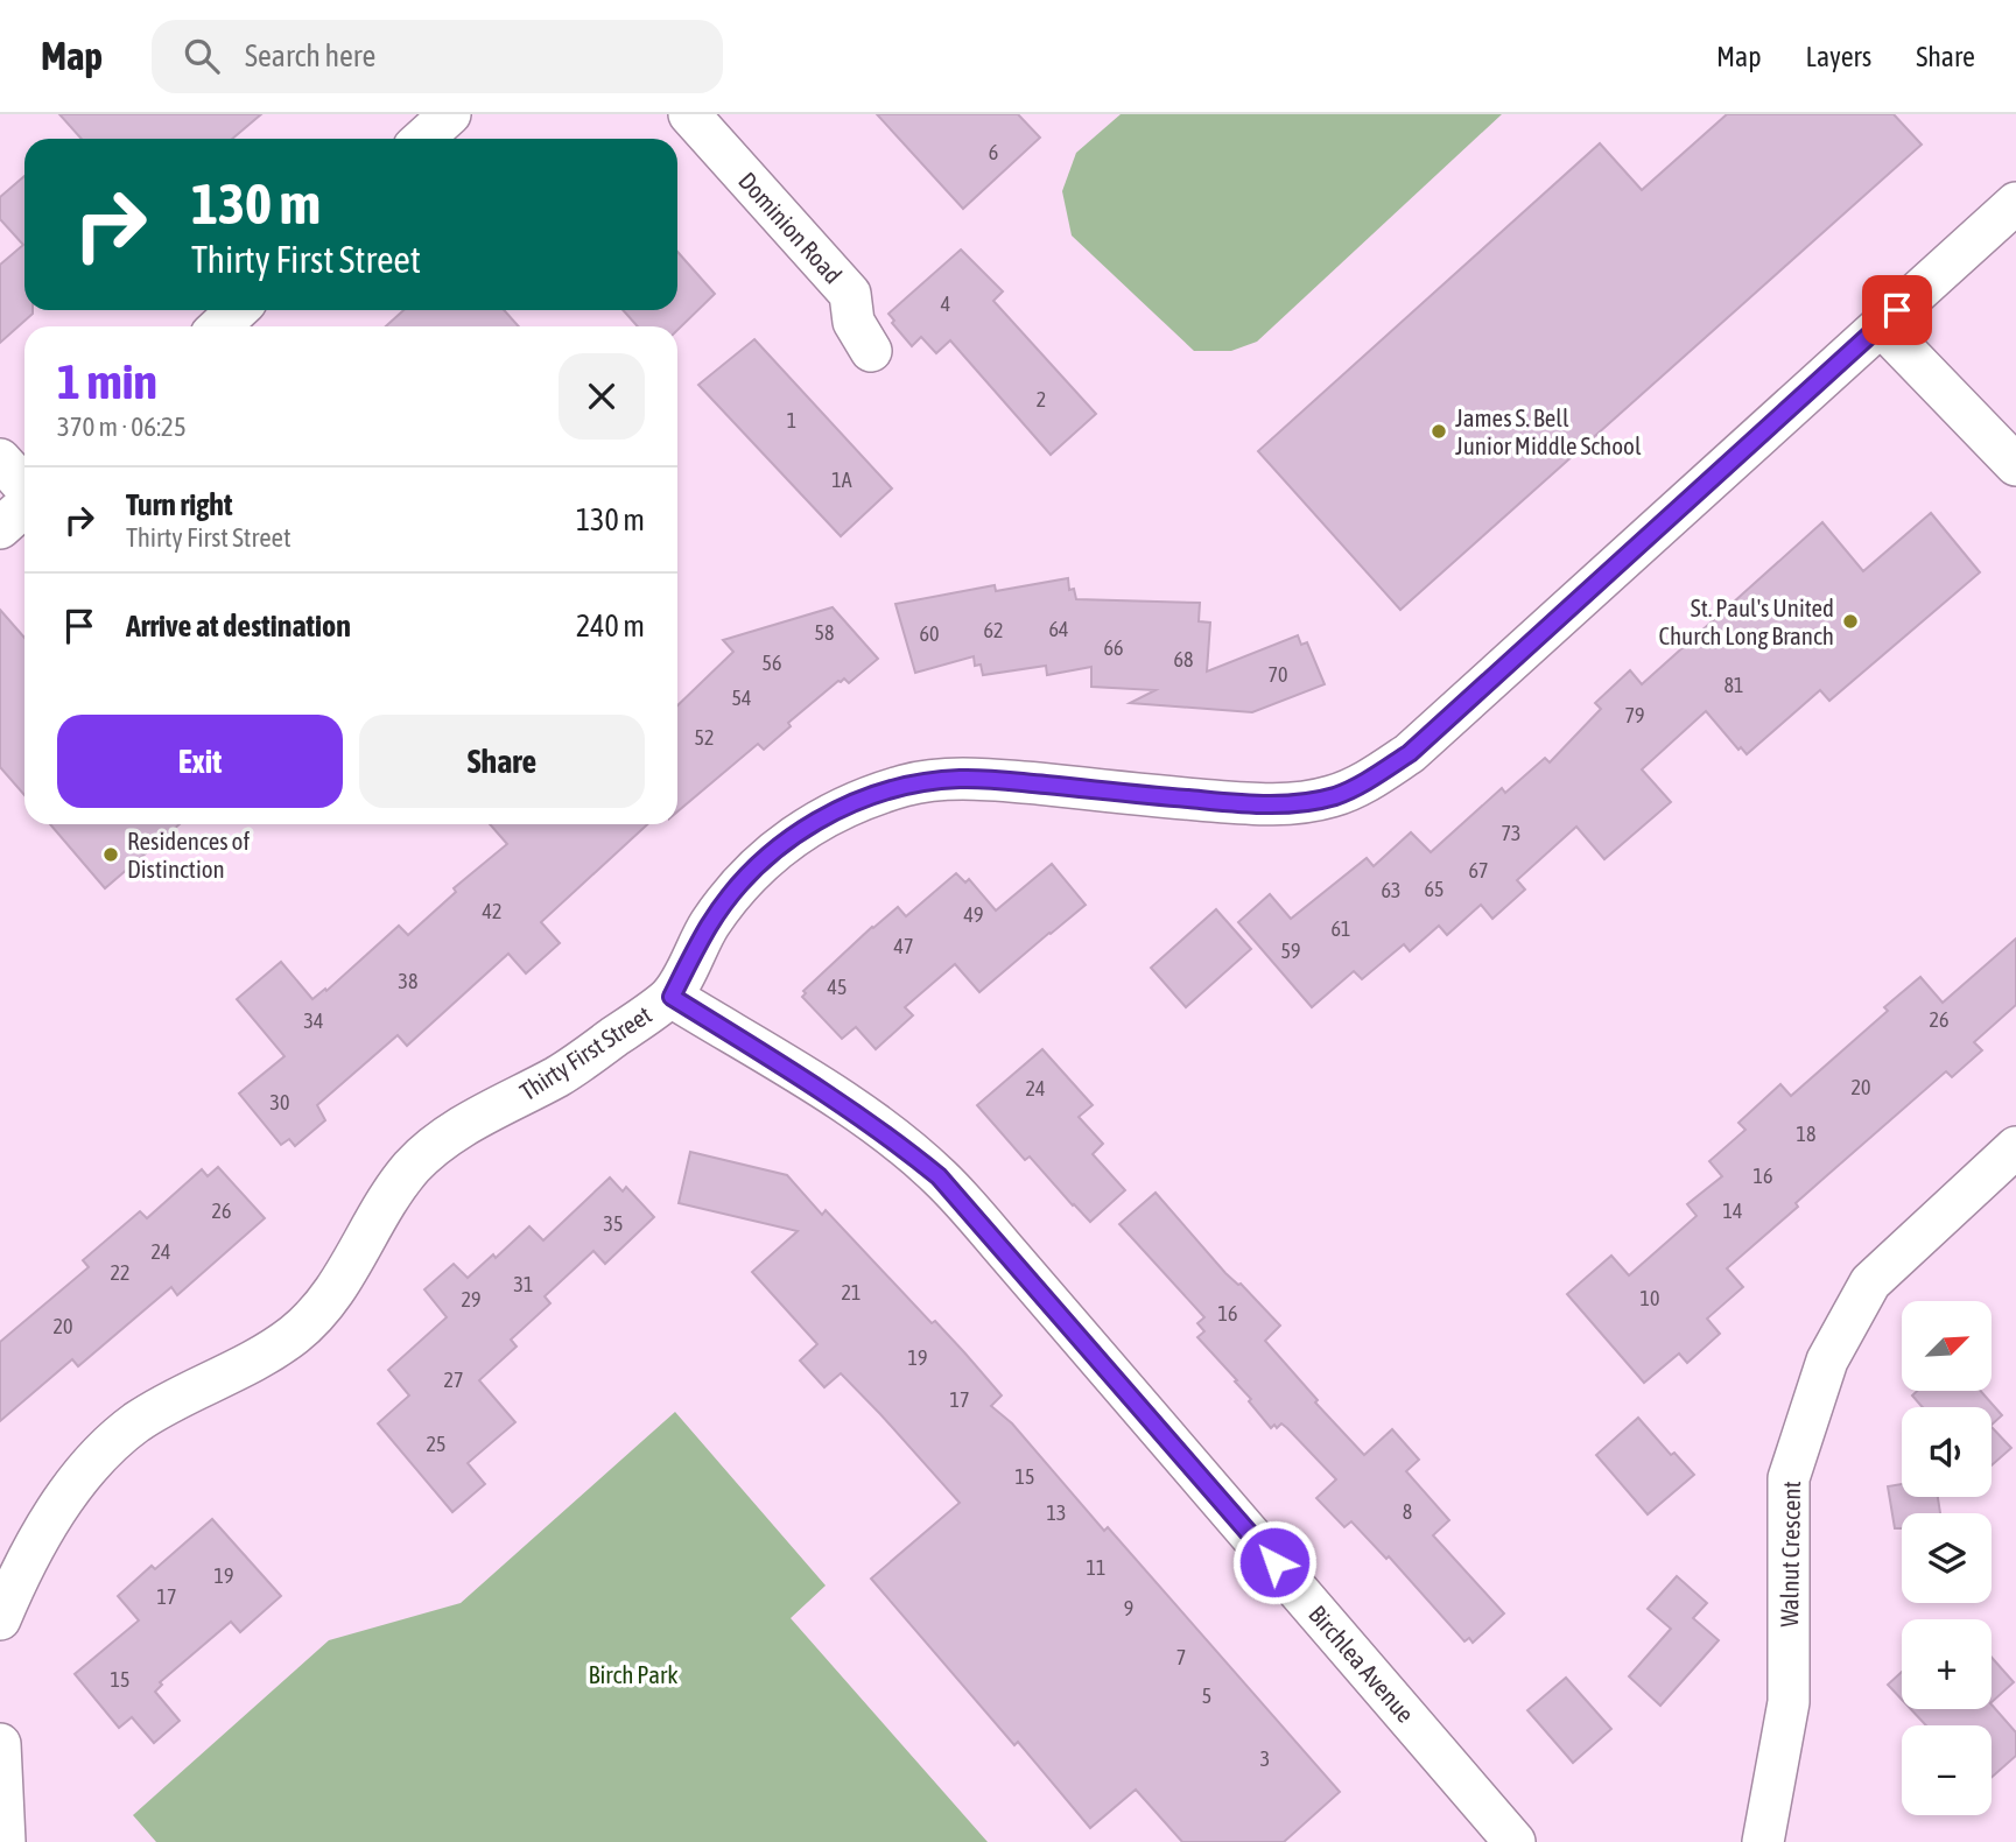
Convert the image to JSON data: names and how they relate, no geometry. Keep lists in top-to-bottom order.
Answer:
{
  "streets": {
    "street": [
      "Dominion Road",
      "Thirty First Street",
      "Walnut Crescent",
      "Birchlea Avenue"
    ]
  },
  "crossings": [
    ["Thirty First Street", "Birchlea Avenue"]
  ],
  "parks": ["Birch Park"],
  "places": ["James S. Bell Junior Middle School", "St. Paul's United Church Long Branch", "Residences of Distinction"],
  "house_numbers": [
    "6",
    "4",
    "2",
    "1",
    "1A",
    "64",
    "62",
    "58",
    "60",
    "66",
    "68",
    "56",
    "70",
    "81",
    "54",
    "79",
    "52",
    "73",
    "67",
    "65",
    "63",
    "42",
    "49",
    "61",
    "47",
    "59",
    "38",
    "45",
    "26",
    "34",
    "20",
    "24",
    "30",
    "18",
    "16",
    "26",
    "14",
    "35",
    "24",
    "22",
    "31",
    "21",
    "10",
    "29",
    "16",
    "20",
    "19",
    "27",
    "17",
    "25",
    "15",
    "8",
    "13",
    "11",
    "19",
    "17",
    "9",
    "7",
    "15",
    "5",
    "3"
  ],
  "north": "top right",
  "page": {
    "header": "Map",
    "search": "Search here",
    "nav": ["Map", "Layers", "Share"],
    "turn": ["130 m", "Thirty First Street"],
    "heading": ["1 min", "370 m · 06:25"],
    "list": [
      {
        "name": "Turn right",
        "note": "Thirty First Street",
        "value": "130 m"
      },
      {
        "name": "Arrive at destination",
        "value": "240 m"
      }
    ],
    "buttons": ["Exit", "Share"],
    "map_buttons": ["+", "−"]
  }
}
